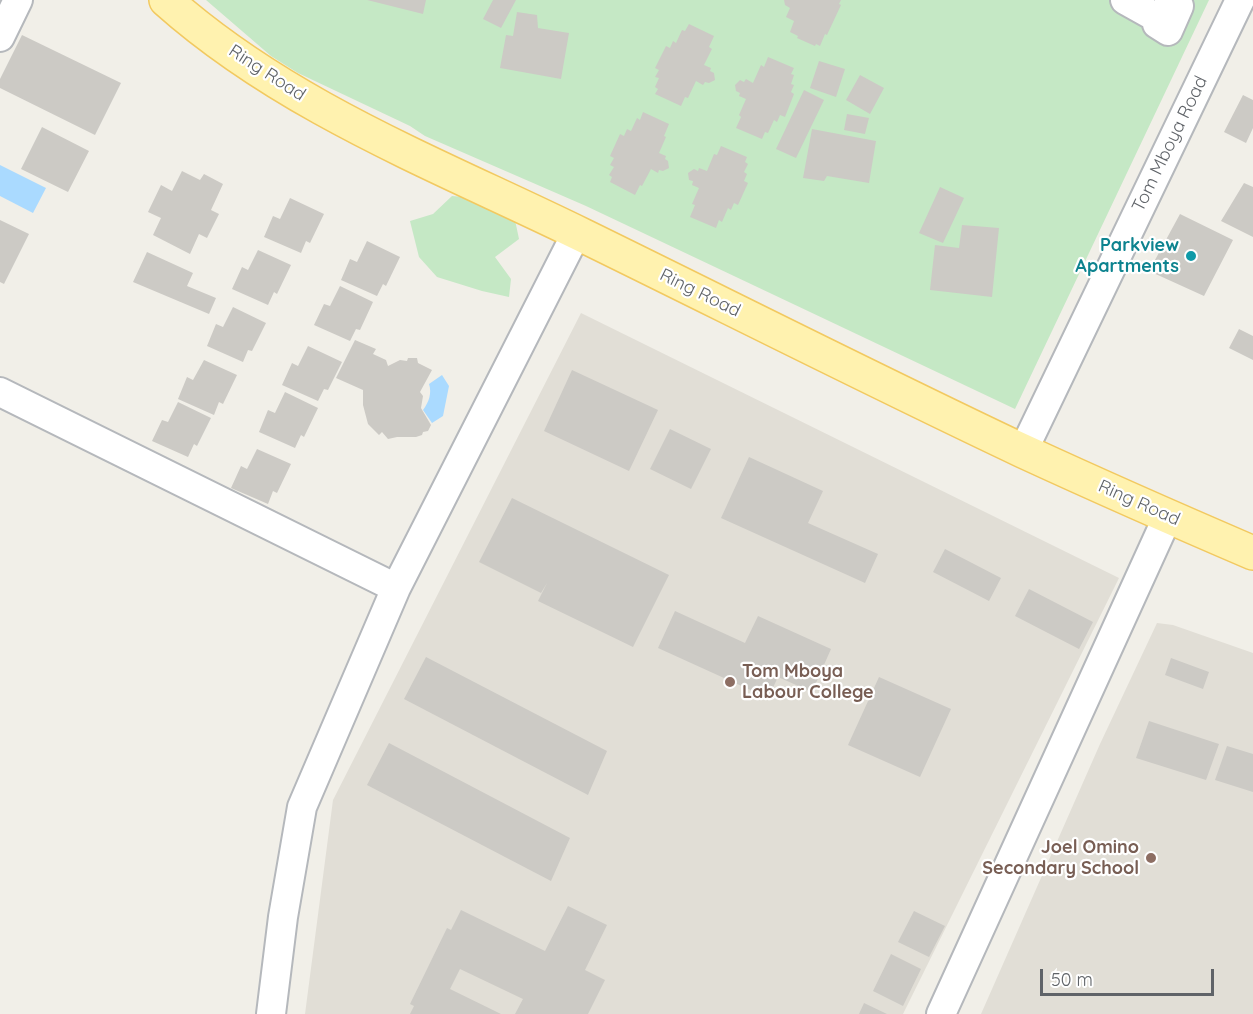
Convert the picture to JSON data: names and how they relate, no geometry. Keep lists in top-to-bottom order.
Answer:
{
  "streets": {
    "main road": ["Ring Road"],
    "street": ["Tom Mboya Road"]
  },
  "crossings": [
    ["Ring Road", "Tom Mboya Road"]
  ],
  "places": ["Parkview Apartments", "Tom Mboya Labour College", "Joel Omino Secondary School"],
  "scale_bar": "50 m"
}
